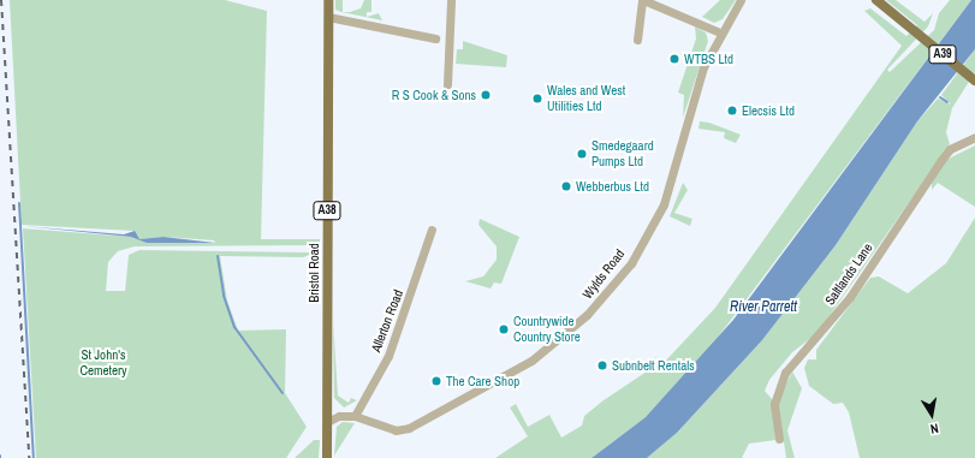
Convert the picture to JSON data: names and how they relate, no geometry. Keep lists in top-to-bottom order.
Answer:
{
  "streets": {
    "main road": ["A39", "A38", "Bristol Road"],
    "street": ["Wylds Road", "Saltlands Lane", "Allerton Road"]
  },
  "crossings": [
    ["Bristol Road", "Wylds Road"],
    ["Wylds Road", "Allerton Road"]
  ],
  "water": ["River Parrett"],
  "parks": ["St John's Cemetery"],
  "places": [
    "WTBS Ltd",
    "R S Cook & Sons",
    "Wales and West Utilities Ltd",
    "Elecsis Ltd",
    "Smedegaard Pumps Ltd",
    "Webberbus Ltd",
    "Countrywide Country Store",
    "Subnbelt Rentals",
    "The Care Shop"
  ],
  "north": "bottom"
}
